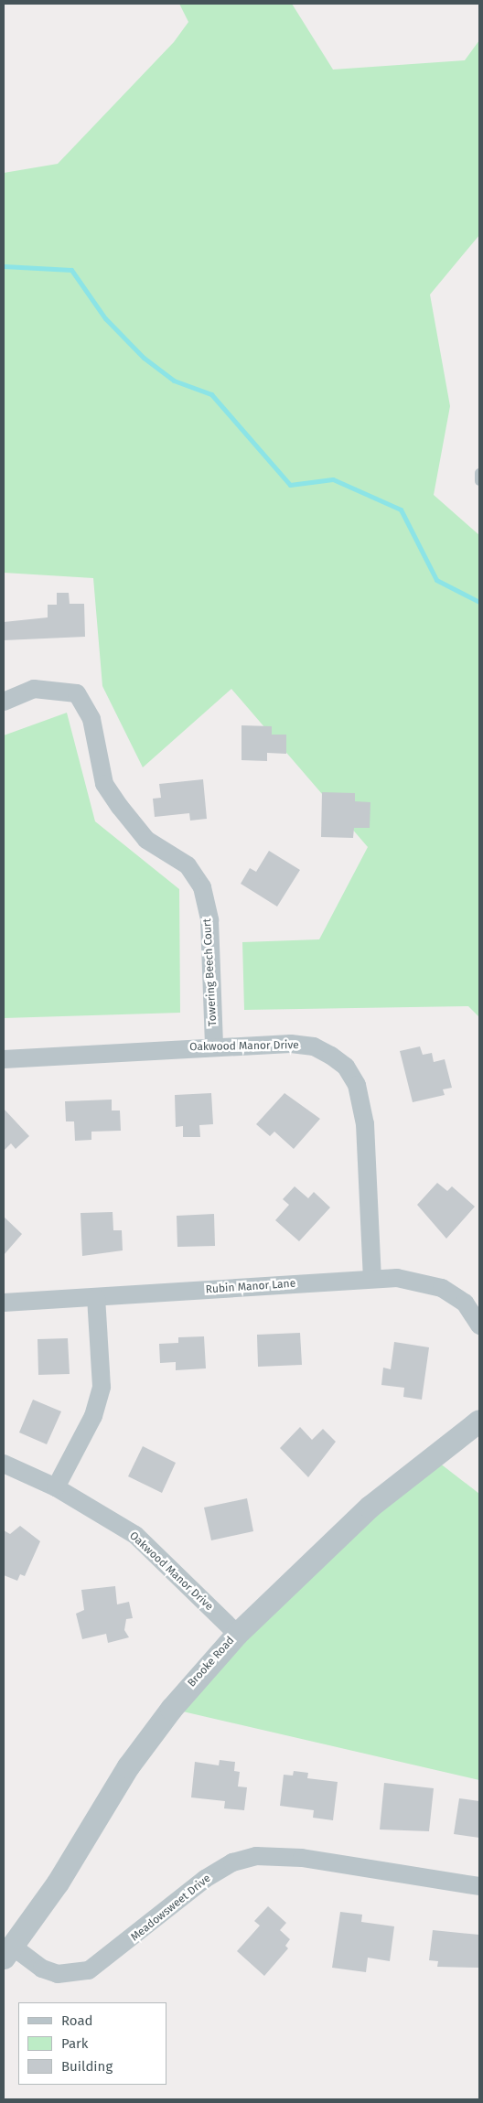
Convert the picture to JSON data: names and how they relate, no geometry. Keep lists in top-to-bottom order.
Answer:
{
  "streets": {
    "street": [
      "Towering Beech Court",
      "Oakwood Manor Drive",
      "Rubin Manor Lane",
      "Brooke Road",
      "Meadowsweet Drive"
    ]
  },
  "crossings": [
    ["Towering Beech Court", "Oakwood Manor Drive"],
    ["Oakwood Manor Drive", "Rubin Manor Lane"],
    ["Oakwood Manor Drive", "Brooke Road"],
    ["Brooke Road", "Meadowsweet Drive"]
  ],
  "legend": ["Road", "Park", "Building"]
}
